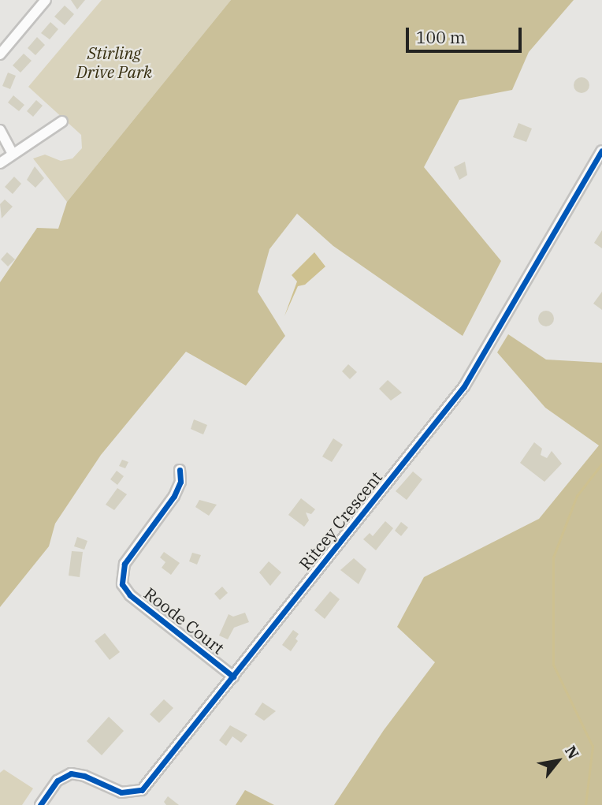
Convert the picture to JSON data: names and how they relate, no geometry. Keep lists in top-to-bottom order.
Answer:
{
  "streets": {
    "street": ["Ritcey Crescent", "Roode Court"]
  },
  "crossings": [
    ["Ritcey Crescent", "Roode Court"]
  ],
  "parks": ["Stirling Drive Park"],
  "scale_bar": "100 m",
  "north": "top right"
}
